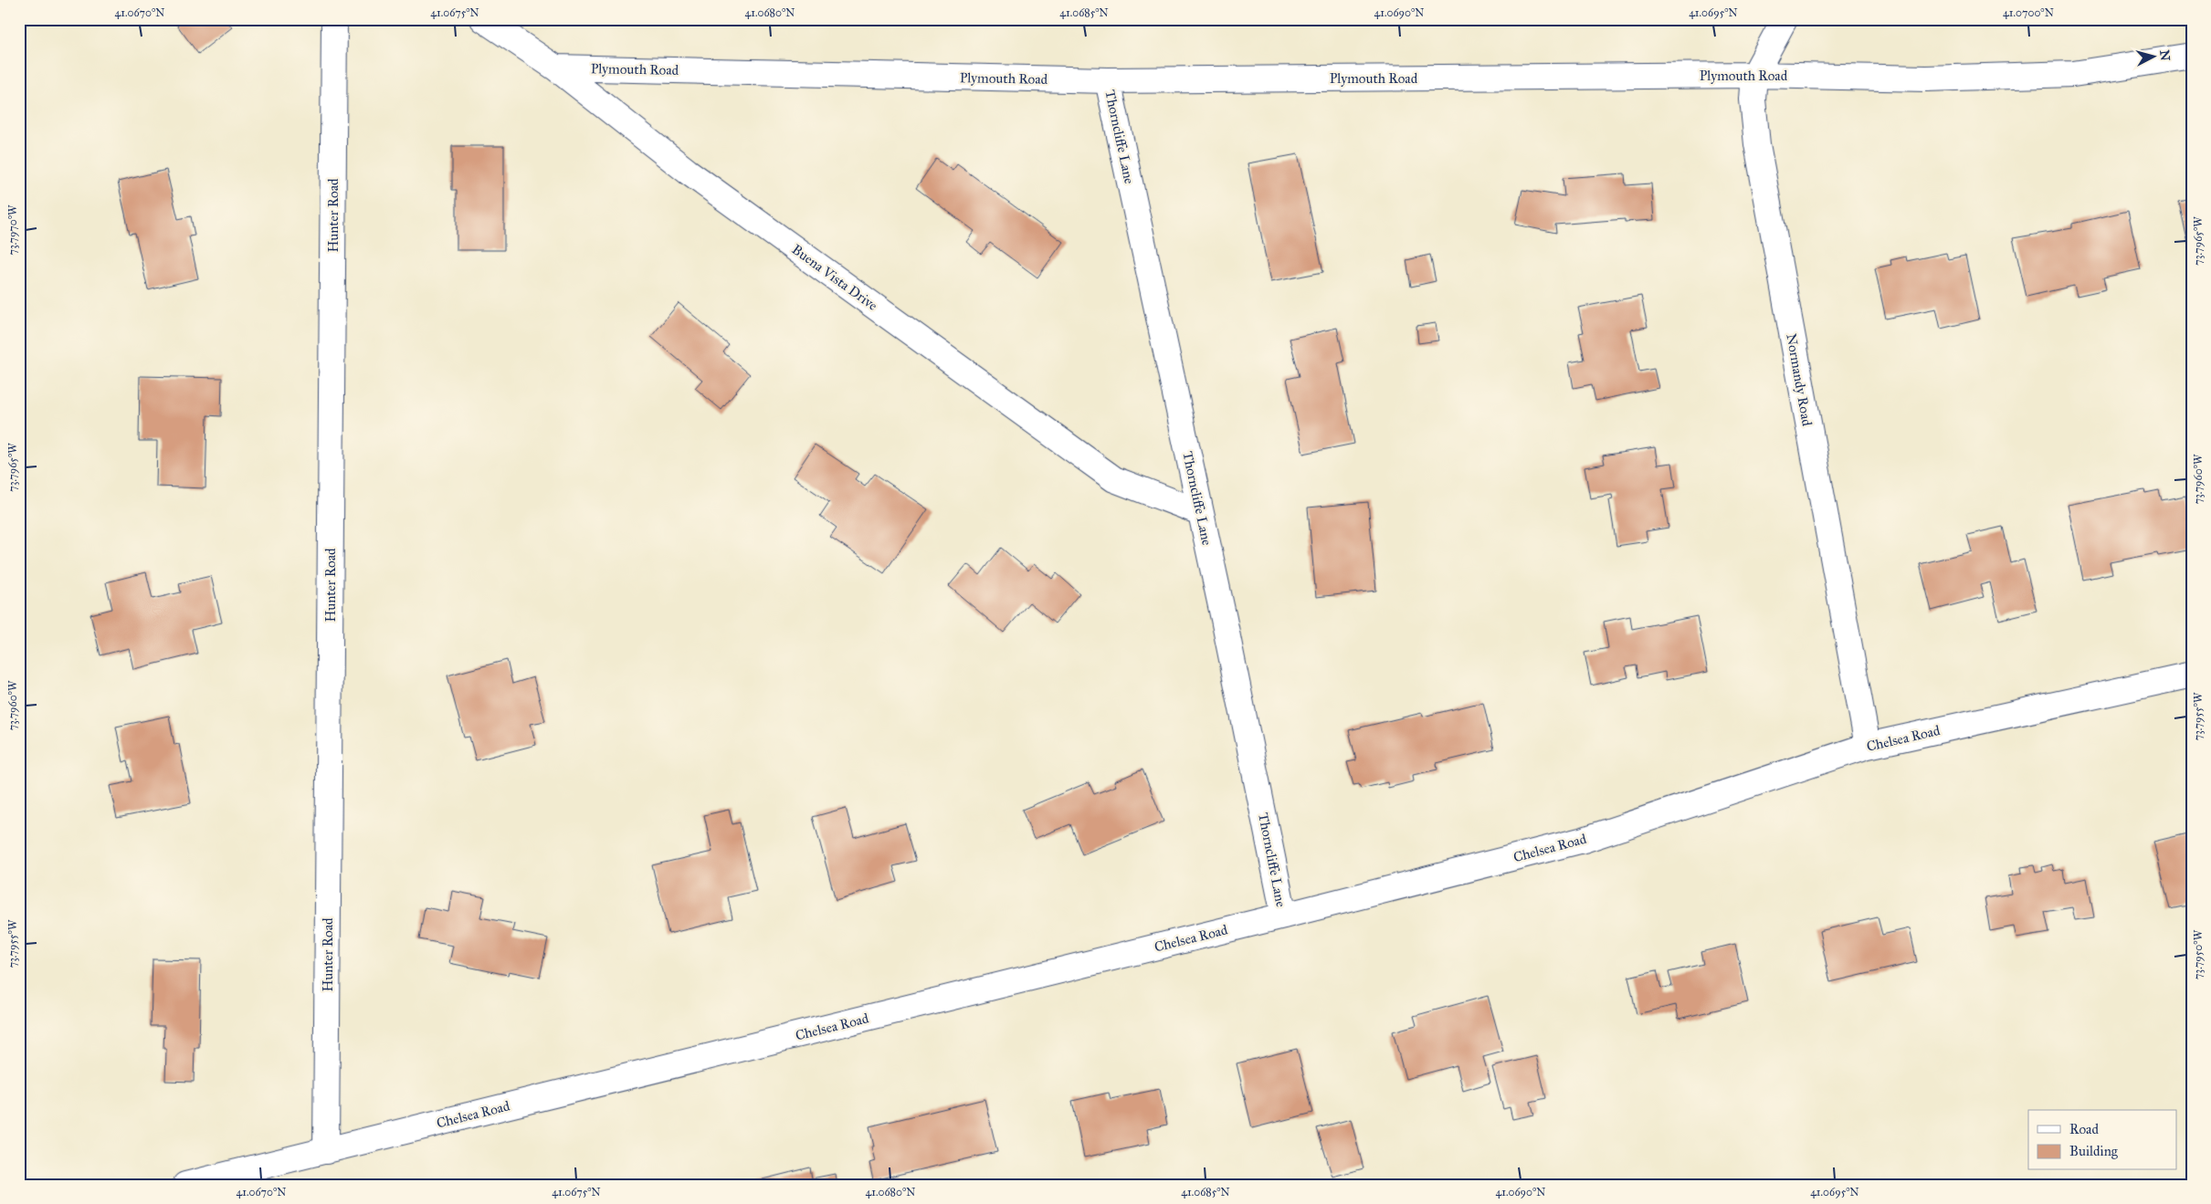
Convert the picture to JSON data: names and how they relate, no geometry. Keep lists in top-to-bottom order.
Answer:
{
  "streets": {
    "street": [
      "Plymouth Road",
      "Thorncliffe Lane",
      "Hunter Road",
      "Buena Vista Drive",
      "Normandy Road",
      "Chelsea Road"
    ]
  },
  "crossings": [
    ["Plymouth Road", "Thorncliffe Lane"],
    ["Plymouth Road", "Buena Vista Drive"],
    ["Plymouth Road", "Normandy Road"],
    ["Thorncliffe Lane", "Buena Vista Drive"],
    ["Thorncliffe Lane", "Chelsea Road"],
    ["Hunter Road", "Chelsea Road"],
    ["Normandy Road", "Chelsea Road"]
  ],
  "legend": ["Road", "Building"],
  "north": "right",
  "coordinates": [
    "41.0670°N",
    "41.0675°N",
    "41.0680°N",
    "41.0685°N",
    "41.0690°N",
    "41.0695°N",
    "41.0700°N",
    "73.7970°W",
    "73.7965°W",
    "73.7960°W",
    "73.7955°W",
    "73.7950°W"
  ]
}
